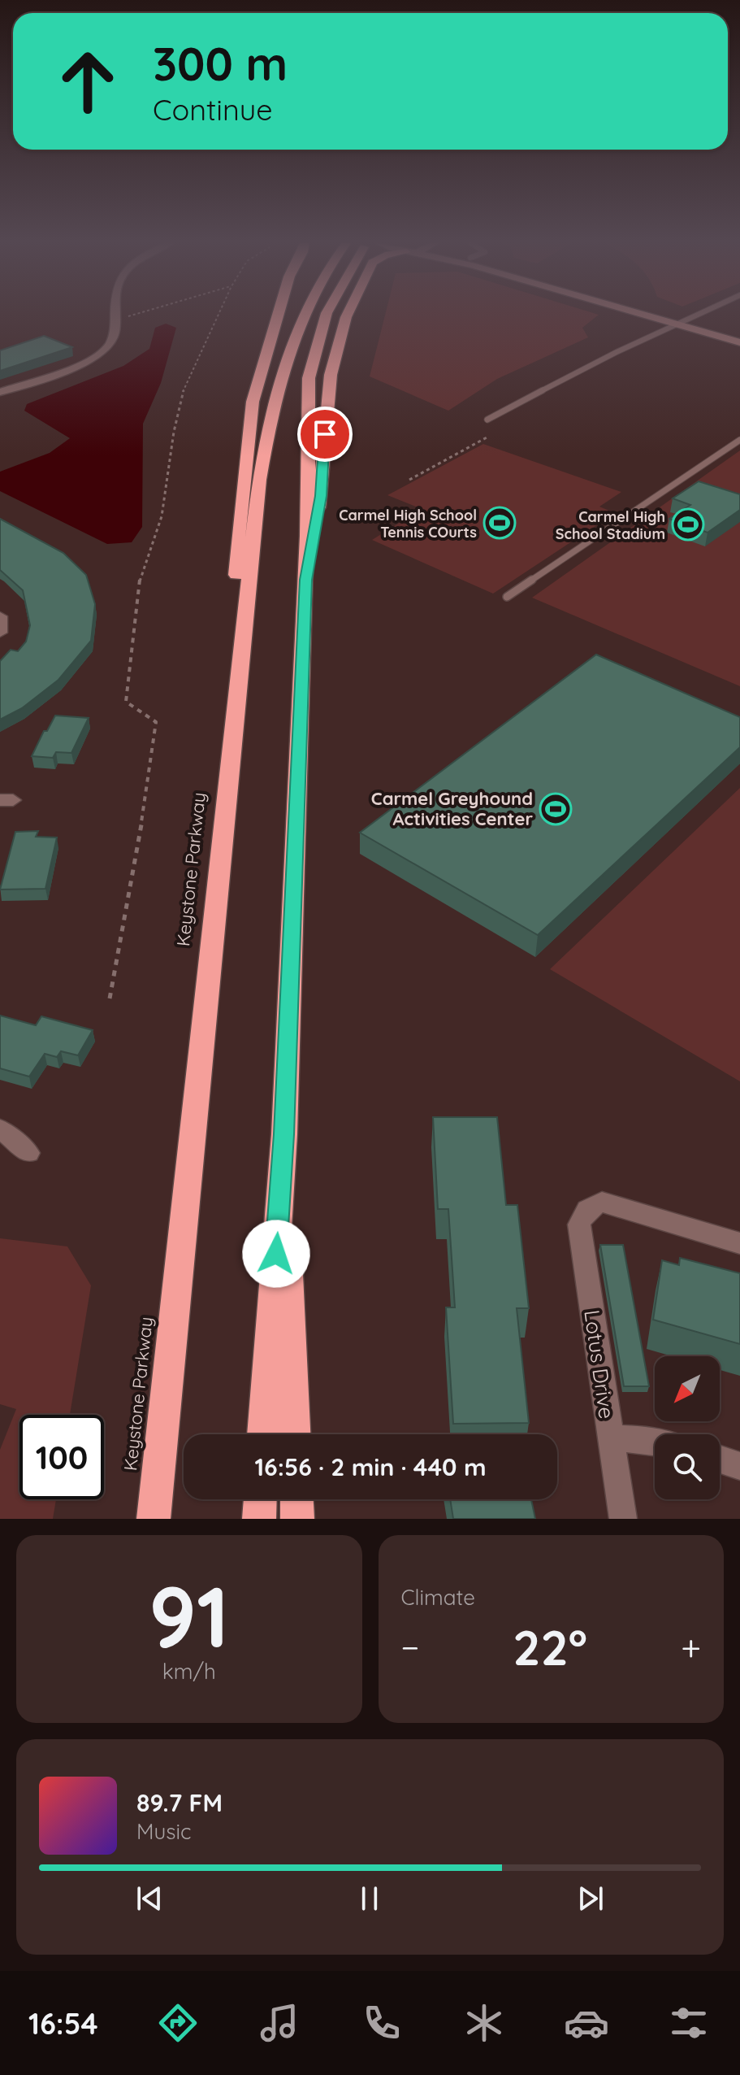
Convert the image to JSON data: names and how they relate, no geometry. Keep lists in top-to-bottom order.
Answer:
{
  "streets": {
    "highway": ["Keystone Parkway"],
    "street": ["Lotus Drive"]
  },
  "places": {
    "sports": ["Carmel High School Tennis COurts", "Carmel High School Stadium", "Carmel Greyhound Activities Center"]
  },
  "north": "bottom left",
  "page": {
    "turn": ["300 m", "Continue"],
    "limit": "100",
    "trip": "16:56 · 2 min · 440 m",
    "tile": [
      ["91", "km/h"],
      "Climate"
    ],
    "heat": ["−", "22°", "+"],
    "song": ["89.7 FM", "Music"],
    "tabs": "16:54"
  }
}
